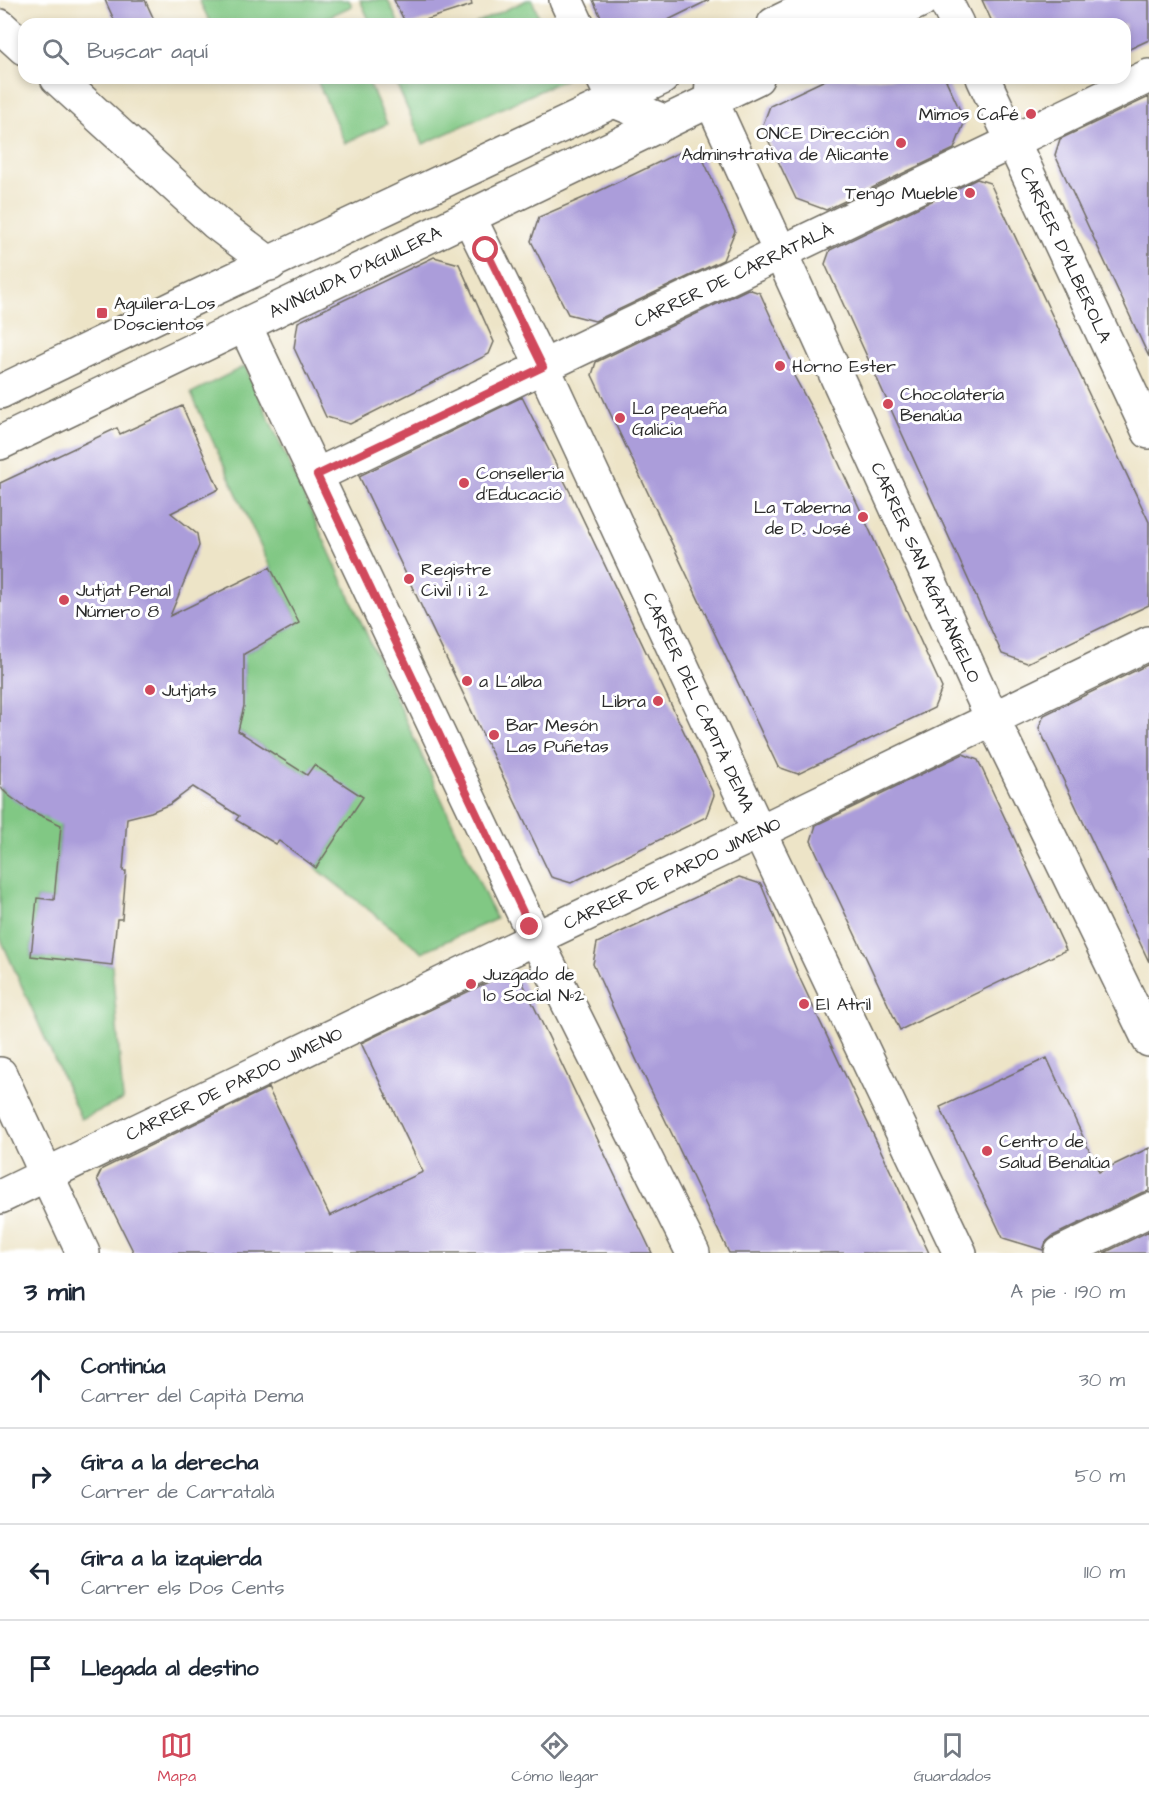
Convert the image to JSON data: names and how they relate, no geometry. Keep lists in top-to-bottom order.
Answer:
{
  "streets": {
    "street": [
      "CARRER D'ALBEROLA",
      "AVINGUDA D'AGUILERA",
      "CARRER DE CARRATALÀ",
      "CARRER SAN AGATÁNGELO",
      "CARRER DEL CAPITÀ DEMA",
      "CARRER DE PARDO JIMENO"
    ]
  },
  "crossings": [
    ["CARRER D'ALBEROLA", "CARRER DE CARRATALÀ"],
    ["AVINGUDA D'AGUILERA", "CARRER SAN AGATÁNGELO"],
    ["AVINGUDA D'AGUILERA", "CARRER DEL CAPITÀ DEMA"],
    ["CARRER DE CARRATALÀ", "CARRER SAN AGATÁNGELO"],
    ["CARRER DE CARRATALÀ", "CARRER DEL CAPITÀ DEMA"],
    ["CARRER SAN AGATÁNGELO", "CARRER DE PARDO JIMENO"],
    ["CARRER DEL CAPITÀ DEMA", "CARRER DE PARDO JIMENO"]
  ],
  "places": {
    "other": [
      "Mimos Café",
      "ONCE Dirección Adminstrativa de Alicante",
      "Tengo Mueble",
      "Horno Ester",
      "Chocolatería Benalúa",
      "La pequeña Galicia",
      "Conselleria d'Educació",
      "La Taberna de D. José",
      "Registre Civil 1 i 2",
      "Jutjat Penal Número 8",
      "a L'alba",
      "Jutjats",
      "Libra",
      "Bar Mesón Las Puñetas",
      "Juzgado de lo Social Nº2",
      "El Atril",
      "Centro de Salud Benalúa"
    ],
    "transit": ["Aguilera-Los Doscientos"]
  },
  "page": {
    "search": "Buscar aquí",
    "heading": ["3 min", "A pie · 190 m"],
    "list": [
      ["Continúa", "Carrer del Capità Dema", "30 m"],
      ["Gira a la derecha", "Carrer de Carratalà", "50 m"],
      ["Gira a la izquierda", "Carrer els Dos Cents", "110 m"],
      "Llegada al destino"
    ],
    "nav": ["Mapa", "Cómo llegar", "Guardados"]
  }
}
